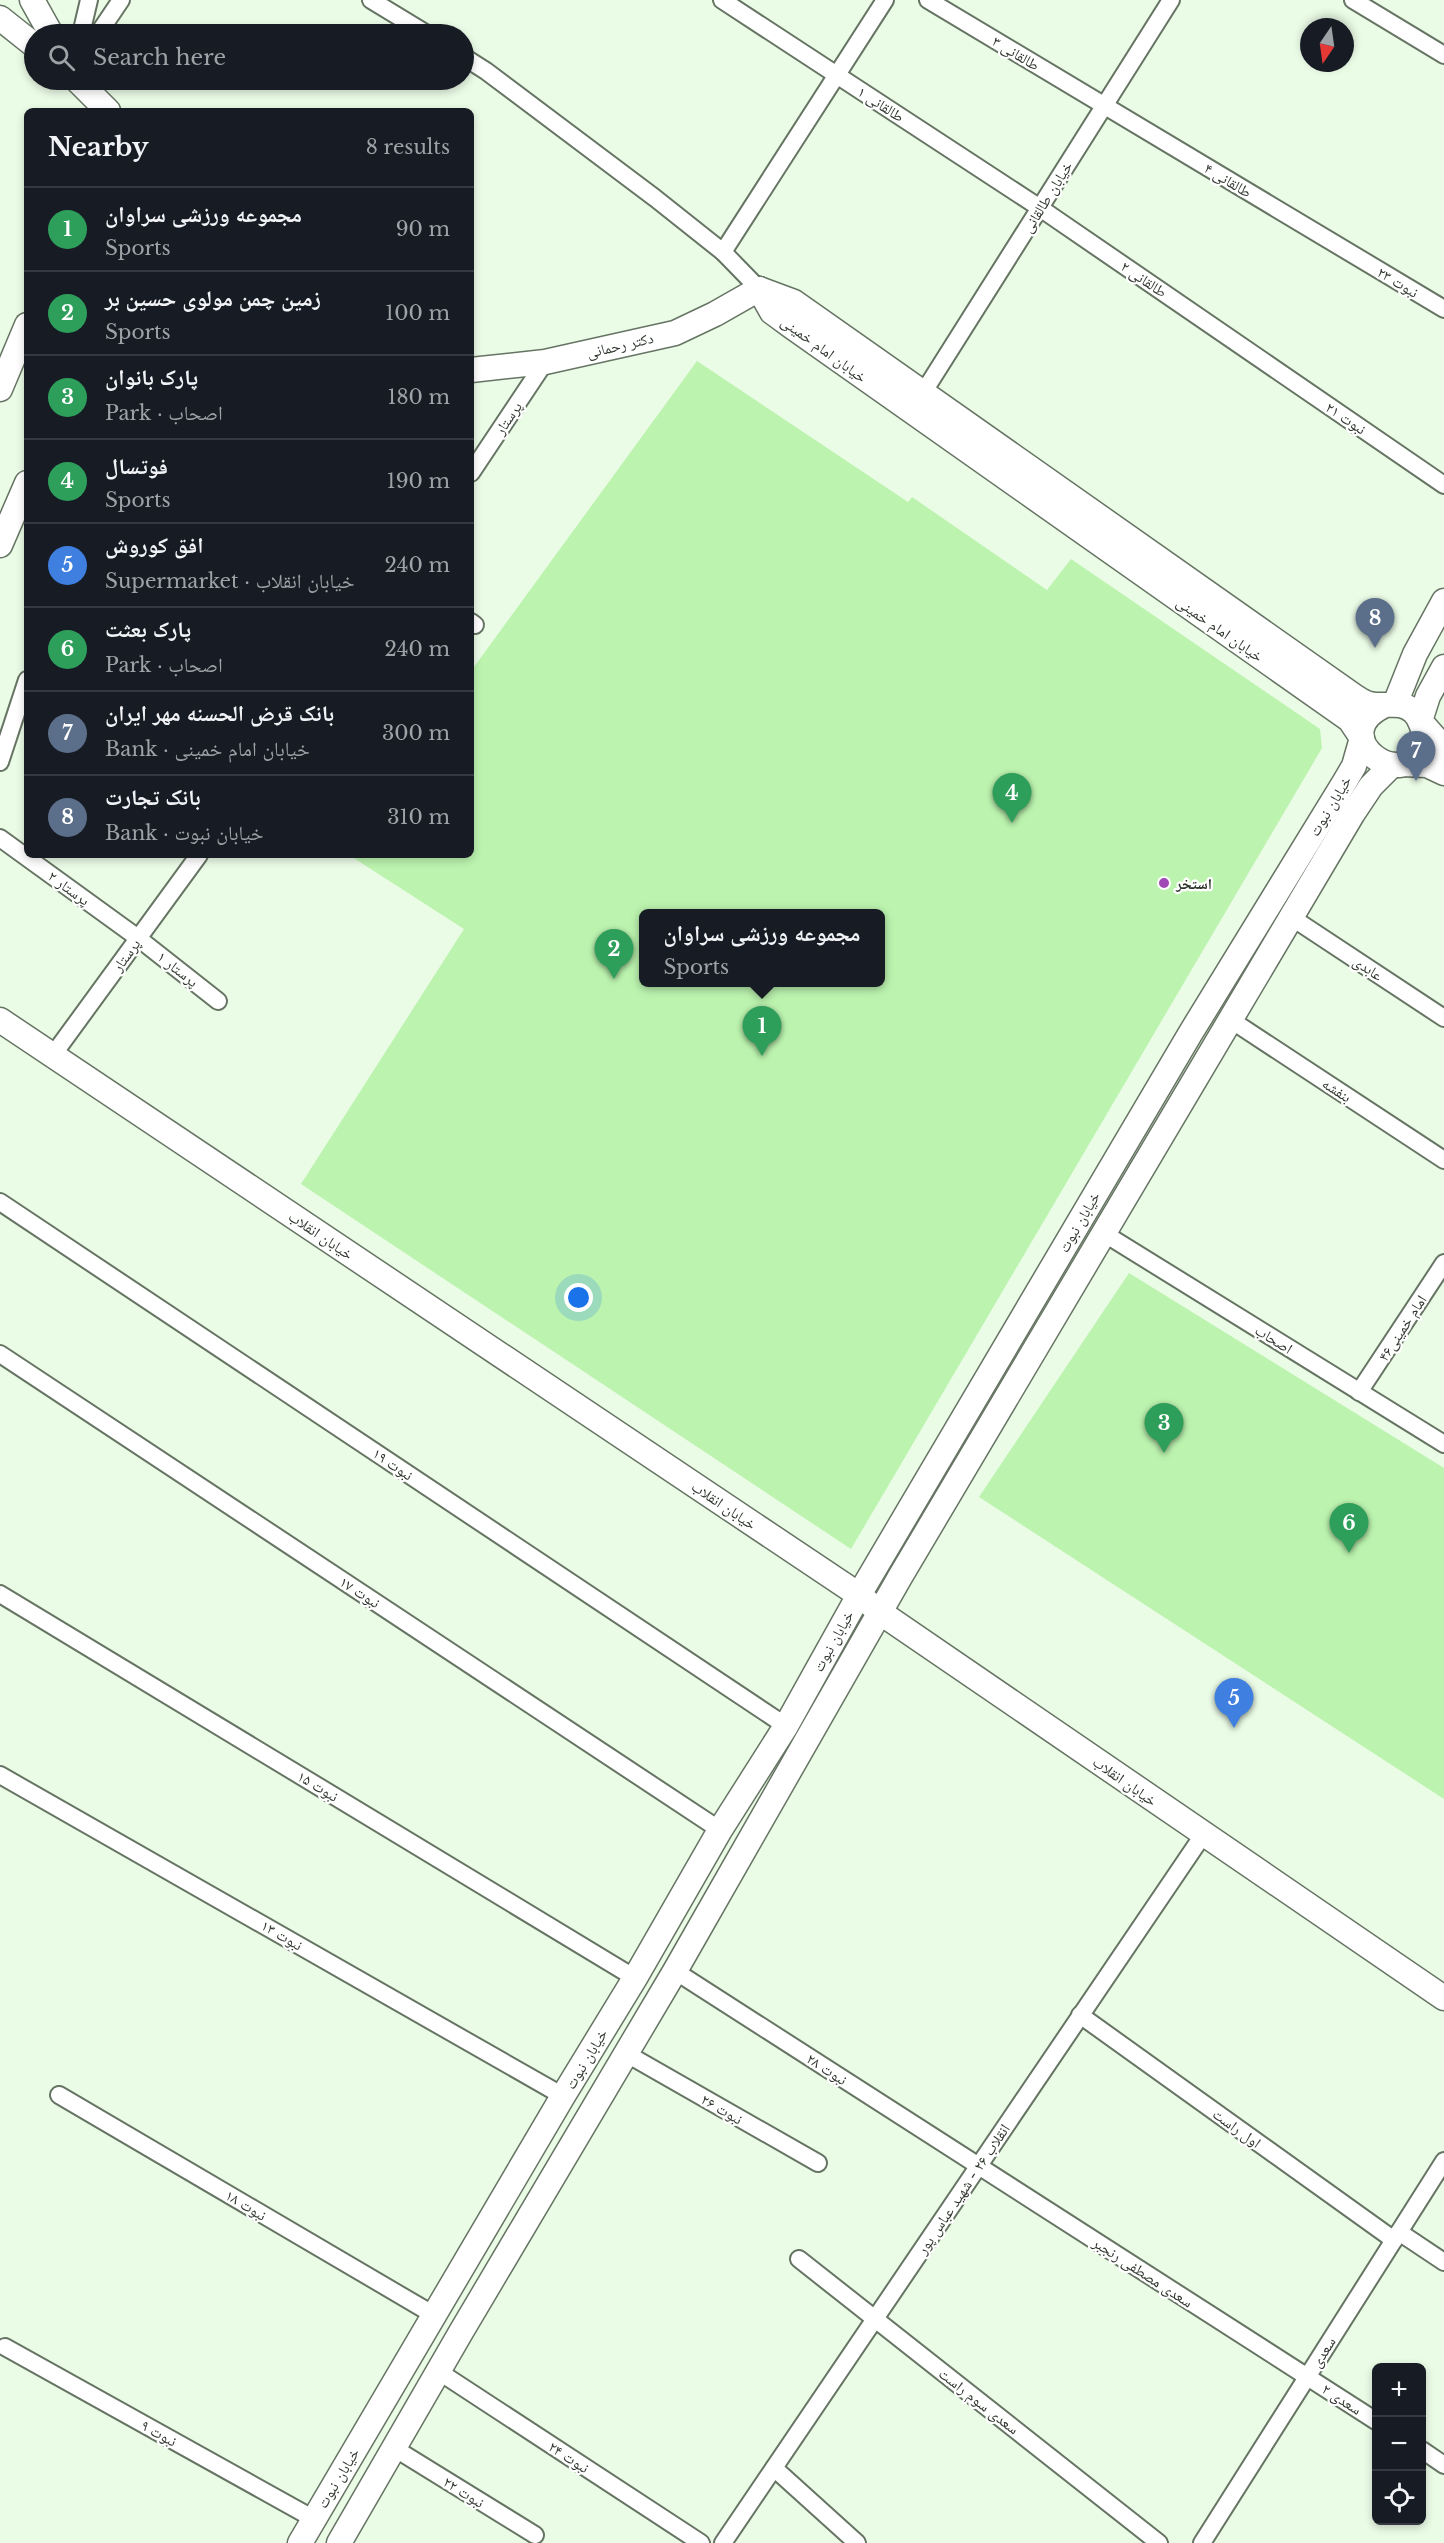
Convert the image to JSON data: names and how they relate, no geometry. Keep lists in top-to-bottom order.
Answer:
{
  "streets": {
    "main road": [
      "دکتر رحمانی",
      "خیابان امام خمینی",
      "خیابان نبوت",
      "خیابان انقلاب"
    ],
    "street": [
      "طالقانی ۳",
      "طالقانی ۱",
      "طالقانی ۴",
      "خیابان طالقانی",
      "طالقانی ۲",
      "نبوت ۲۳",
      "پرستار",
      "نبوت ۲۱",
      "پرستار ۲",
      "عابدی",
      "پرستار ۱",
      "بنفشه",
      "امام خمینی۴۶",
      "اصحاب",
      "نبوت ۱۹",
      "نبوت ۱۷",
      "نبوت ۱۵",
      "نبوت ۱۳",
      "نبوت ۲۸",
      "نبوت ۲۶",
      "اول راست",
      "انقلاب ۲۶ - شهید عباس پور",
      "نبوت ۱۸",
      "سعدی مصطفی رنجبر",
      "سعدی",
      "سعدی ۲",
      "سعدی سوم راست",
      "نبوت ۹",
      "نبوت ۲۴",
      "نبوت ۲۲"
    ]
  },
  "crossings": [
    ["طالقانی ۳", "طالقانی ۴"],
    ["طالقانی ۳", "خیابان طالقانی"],
    ["طالقانی ۱", "خیابان طالقانی"],
    ["طالقانی ۱", "طالقانی ۲"],
    ["طالقانی ۴", "خیابان طالقانی"],
    ["طالقانی ۴", "نبوت ۲۳"],
    ["خیابان طالقانی", "طالقانی ۲"],
    ["خیابان طالقانی", "خیابان امام خمینی"],
    ["طالقانی ۲", "نبوت ۲۱"],
    ["دکتر رحمانی", "خیابان امام خمینی"],
    ["دکتر رحمانی", "پرستار"],
    ["خیابان امام خمینی", "خیابان نبوت"],
    ["پرستار", "پرستار ۲"],
    ["پرستار", "پرستار ۱"],
    ["پرستار", "خیابان انقلاب"],
    ["خیابان نبوت", "عابدی"],
    ["خیابان نبوت", "بنفشه"],
    ["خیابان نبوت", "خیابان انقلاب"],
    ["خیابان نبوت", "اصحاب"],
    ["خیابان نبوت", "نبوت ۱۹"],
    ["خیابان نبوت", "نبوت ۱۷"],
    ["خیابان نبوت", "نبوت ۱۵"],
    ["خیابان نبوت", "نبوت ۱۳"],
    ["خیابان نبوت", "نبوت ۲۸"],
    ["خیابان نبوت", "نبوت ۲۶"],
    ["خیابان نبوت", "نبوت ۱۸"],
    ["خیابان نبوت", "نبوت ۹"],
    ["خیابان نبوت", "نبوت ۲۴"],
    ["خیابان نبوت", "نبوت ۲۲"],
    ["پرستار ۲", "پرستار ۱"],
    ["خیابان انقلاب", "انقلاب ۲۶ - شهید عباس پور"],
    ["امام خمینی۴۶", "اصحاب"],
    ["نبوت ۲۸", "انقلاب ۲۶ - شهید عباس پور"],
    ["نبوت ۲۸", "سعدی مصطفی رنجبر"],
    ["اول راست", "انقلاب ۲۶ - شهید عباس پور"],
    ["اول راست", "سعدی"],
    ["انقلاب ۲۶ - شهید عباس پور", "سعدی مصطفی رنجبر"],
    ["انقلاب ۲۶ - شهید عباس پور", "سعدی سوم راست"],
    ["سعدی مصطفی رنجبر", "سعدی"],
    ["سعدی مصطفی رنجبر", "سعدی ۲"],
    ["سعدی", "سعدی ۲"]
  ],
  "places": ["استخر"],
  "north": "bottom",
  "page": {
    "search": "Search here",
    "heading": ["Nearby", "8 results"],
    "list": [
      {
        "mark": "1",
        "name": "مجموعه ورزشی سراوان",
        "note": "Sports",
        "value": "90 m"
      },
      {
        "mark": "2",
        "name": "زمین چمن مولوی حسین بر",
        "note": "Sports",
        "value": "100 m"
      },
      {
        "mark": "3",
        "name": "پارک بانوان",
        "note": "Park · اصحاب",
        "value": "180 m"
      },
      {
        "mark": "4",
        "name": "فوتسال",
        "note": "Sports",
        "value": "190 m"
      },
      {
        "mark": "5",
        "name": "افق کوروش",
        "note": "Supermarket · خیابان انقلاب",
        "value": "240 m"
      },
      {
        "mark": "6",
        "name": "پارک بعثت",
        "note": "Park · اصحاب",
        "value": "240 m"
      },
      {
        "mark": "7",
        "name": "بانک قرض الحسنه مهر ایران",
        "note": "Bank · خیابان امام خمینی",
        "value": "300 m"
      },
      {
        "mark": "8",
        "name": "بانک تجارت",
        "note": "Bank · خیابان نبوت",
        "value": "310 m"
      }
    ],
    "pins": [
      "8",
      "7",
      "4",
      "2",
      "1",
      "3",
      "6",
      "5"
    ],
    "popup": ["مجموعه ورزشی سراوان", "Sports"],
    "map_buttons": ["+", "−"]
  }
}
